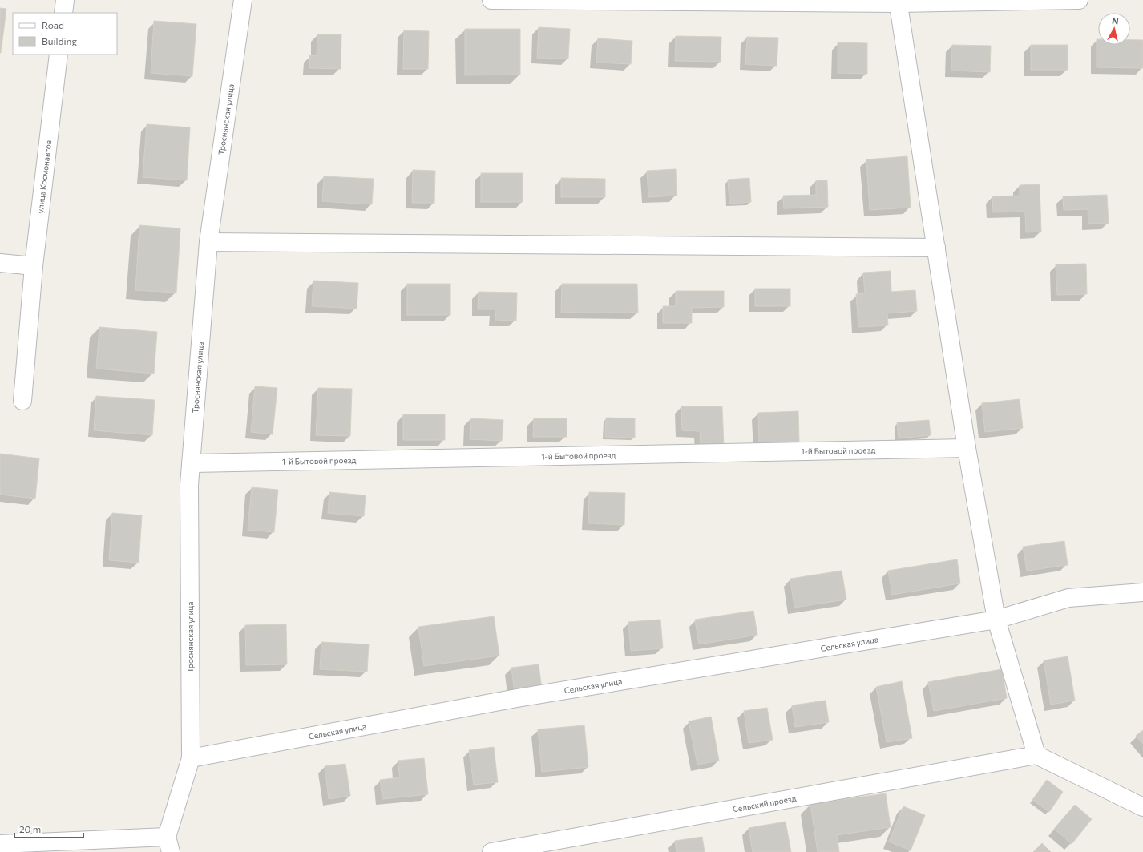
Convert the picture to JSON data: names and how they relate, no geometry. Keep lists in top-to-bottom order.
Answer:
{
  "streets": {
    "street": [
      "Троснянская улица",
      "улица Космонавтов",
      "1-й Бытовой проезд",
      "Сельская улица",
      "Сельский проезд"
    ]
  },
  "crossings": [
    ["Троснянская улица", "1-й Бытовой проезд"],
    ["Троснянская улица", "Сельская улица"]
  ],
  "legend": ["Road", "Building"],
  "scale_bar": "20 m",
  "north": "top"
}
